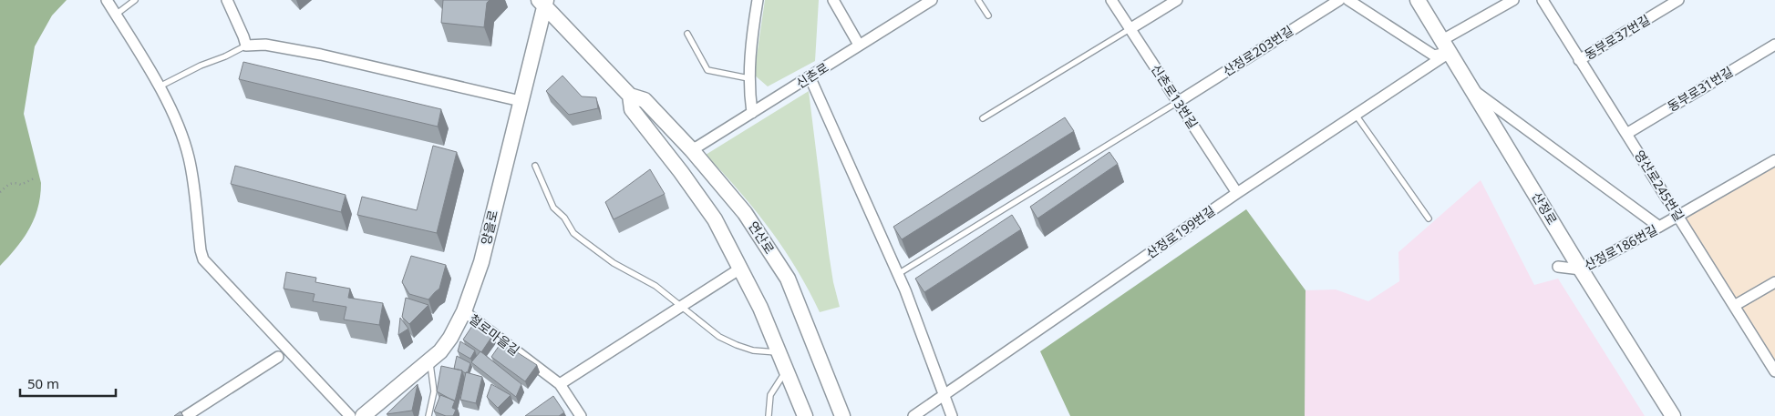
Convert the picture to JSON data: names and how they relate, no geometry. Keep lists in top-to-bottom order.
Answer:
{
  "streets": {
    "street": [
      "동부로37번길",
      "산정로203번길",
      "신촌로",
      "동부로31번길",
      "신촌로13번길",
      "영산로245번길",
      "산정로",
      "양을로",
      "산정로199번길",
      "연산로",
      "산정로186번길",
      "철로마을길"
    ]
  },
  "crossings": [
    ["동부로37번길", "영산로245번길"],
    ["산정로203번길", "신촌로13번길"],
    ["신촌로", "연산로"],
    ["동부로31번길", "영산로245번길"],
    ["신촌로13번길", "산정로199번길"],
    ["영산로245번길", "산정로186번길"],
    ["산정로", "산정로199번길"],
    ["산정로", "산정로186번길"],
    ["양을로", "연산로"],
    ["양을로", "철로마을길"]
  ],
  "scale_bar": "50 m"
}
